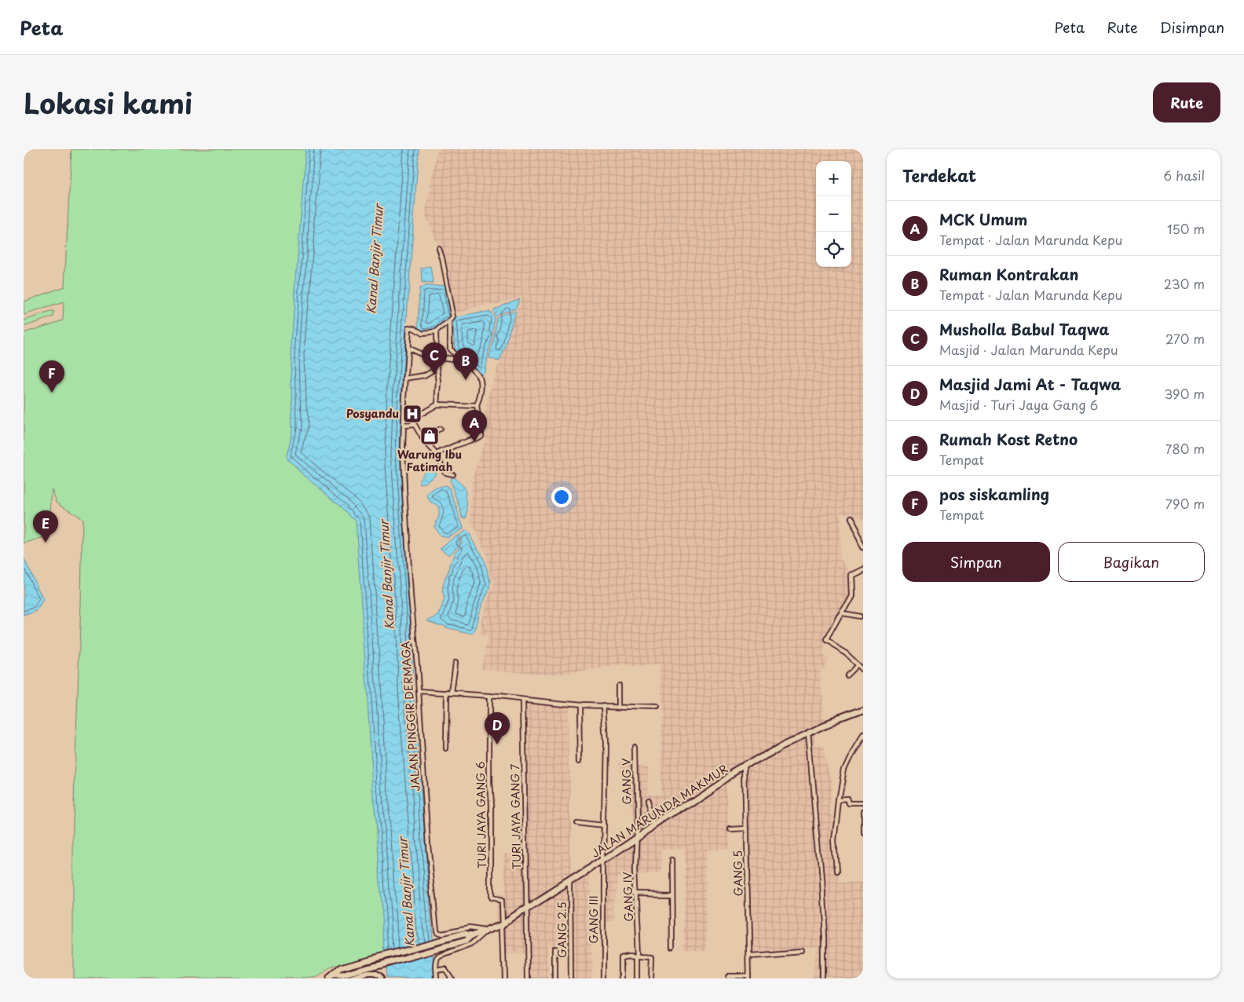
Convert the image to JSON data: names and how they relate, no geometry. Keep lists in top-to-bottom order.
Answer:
{
  "streets": {
    "main road": ["JALAN MARUNDA MAKMUR"],
    "street": [
      "JALAN PINGGIR DERMAGA",
      "GANG V",
      "TURI JAYA GANG 6",
      "TURI JAYA GANG 7",
      "GANG 5",
      "GANG IV",
      "GANG III",
      "GANG 2.5"
    ]
  },
  "crossings": [
    ["JALAN PINGGIR DERMAGA", "JALAN MARUNDA MAKMUR"],
    ["GANG V", "JALAN MARUNDA MAKMUR"],
    ["GANG V", "GANG IV"],
    ["JALAN MARUNDA MAKMUR", "TURI JAYA GANG 6"],
    ["JALAN MARUNDA MAKMUR", "TURI JAYA GANG 7"],
    ["JALAN MARUNDA MAKMUR", "GANG 5"],
    ["JALAN MARUNDA MAKMUR", "GANG IV"],
    ["JALAN MARUNDA MAKMUR", "GANG III"],
    ["JALAN MARUNDA MAKMUR", "GANG 2.5"]
  ],
  "water": ["Kanal Banjir Timur"],
  "places": {
    "hospital": ["Posyandu"],
    "shop": ["Warung Ibu Fatimah"]
  },
  "page": {
    "header": "Peta",
    "nav": ["Peta", "Rute", "Disimpan"],
    "title": "Lokasi kami",
    "buttons": [
      "Rute",
      ["Simpan", "Bagikan"]
    ],
    "heading": ["Terdekat", "6 hasil"],
    "map_buttons": ["+", "−"],
    "list": [
      {
        "mark": "A",
        "name": "MCK Umum",
        "note": "Tempat · Jalan Marunda Kepu",
        "value": "150 m"
      },
      {
        "mark": "B",
        "name": "Ruman Kontrakan",
        "note": "Tempat · Jalan Marunda Kepu",
        "value": "230 m"
      },
      {
        "mark": "C",
        "name": "Musholla Babul Taqwa",
        "note": "Masjid · Jalan Marunda Kepu",
        "value": "270 m"
      },
      {
        "mark": "D",
        "name": "Masjid Jami At - Taqwa",
        "note": "Masjid · Turi Jaya Gang 6",
        "value": "390 m"
      },
      {
        "mark": "E",
        "name": "Rumah Kost Retno",
        "note": "Tempat",
        "value": "780 m"
      },
      {
        "mark": "F",
        "name": "pos siskamling",
        "note": "Tempat",
        "value": "790 m"
      }
    ],
    "pins": [
      "C",
      "B",
      "F",
      "A",
      "E",
      "D"
    ]
  }
}
